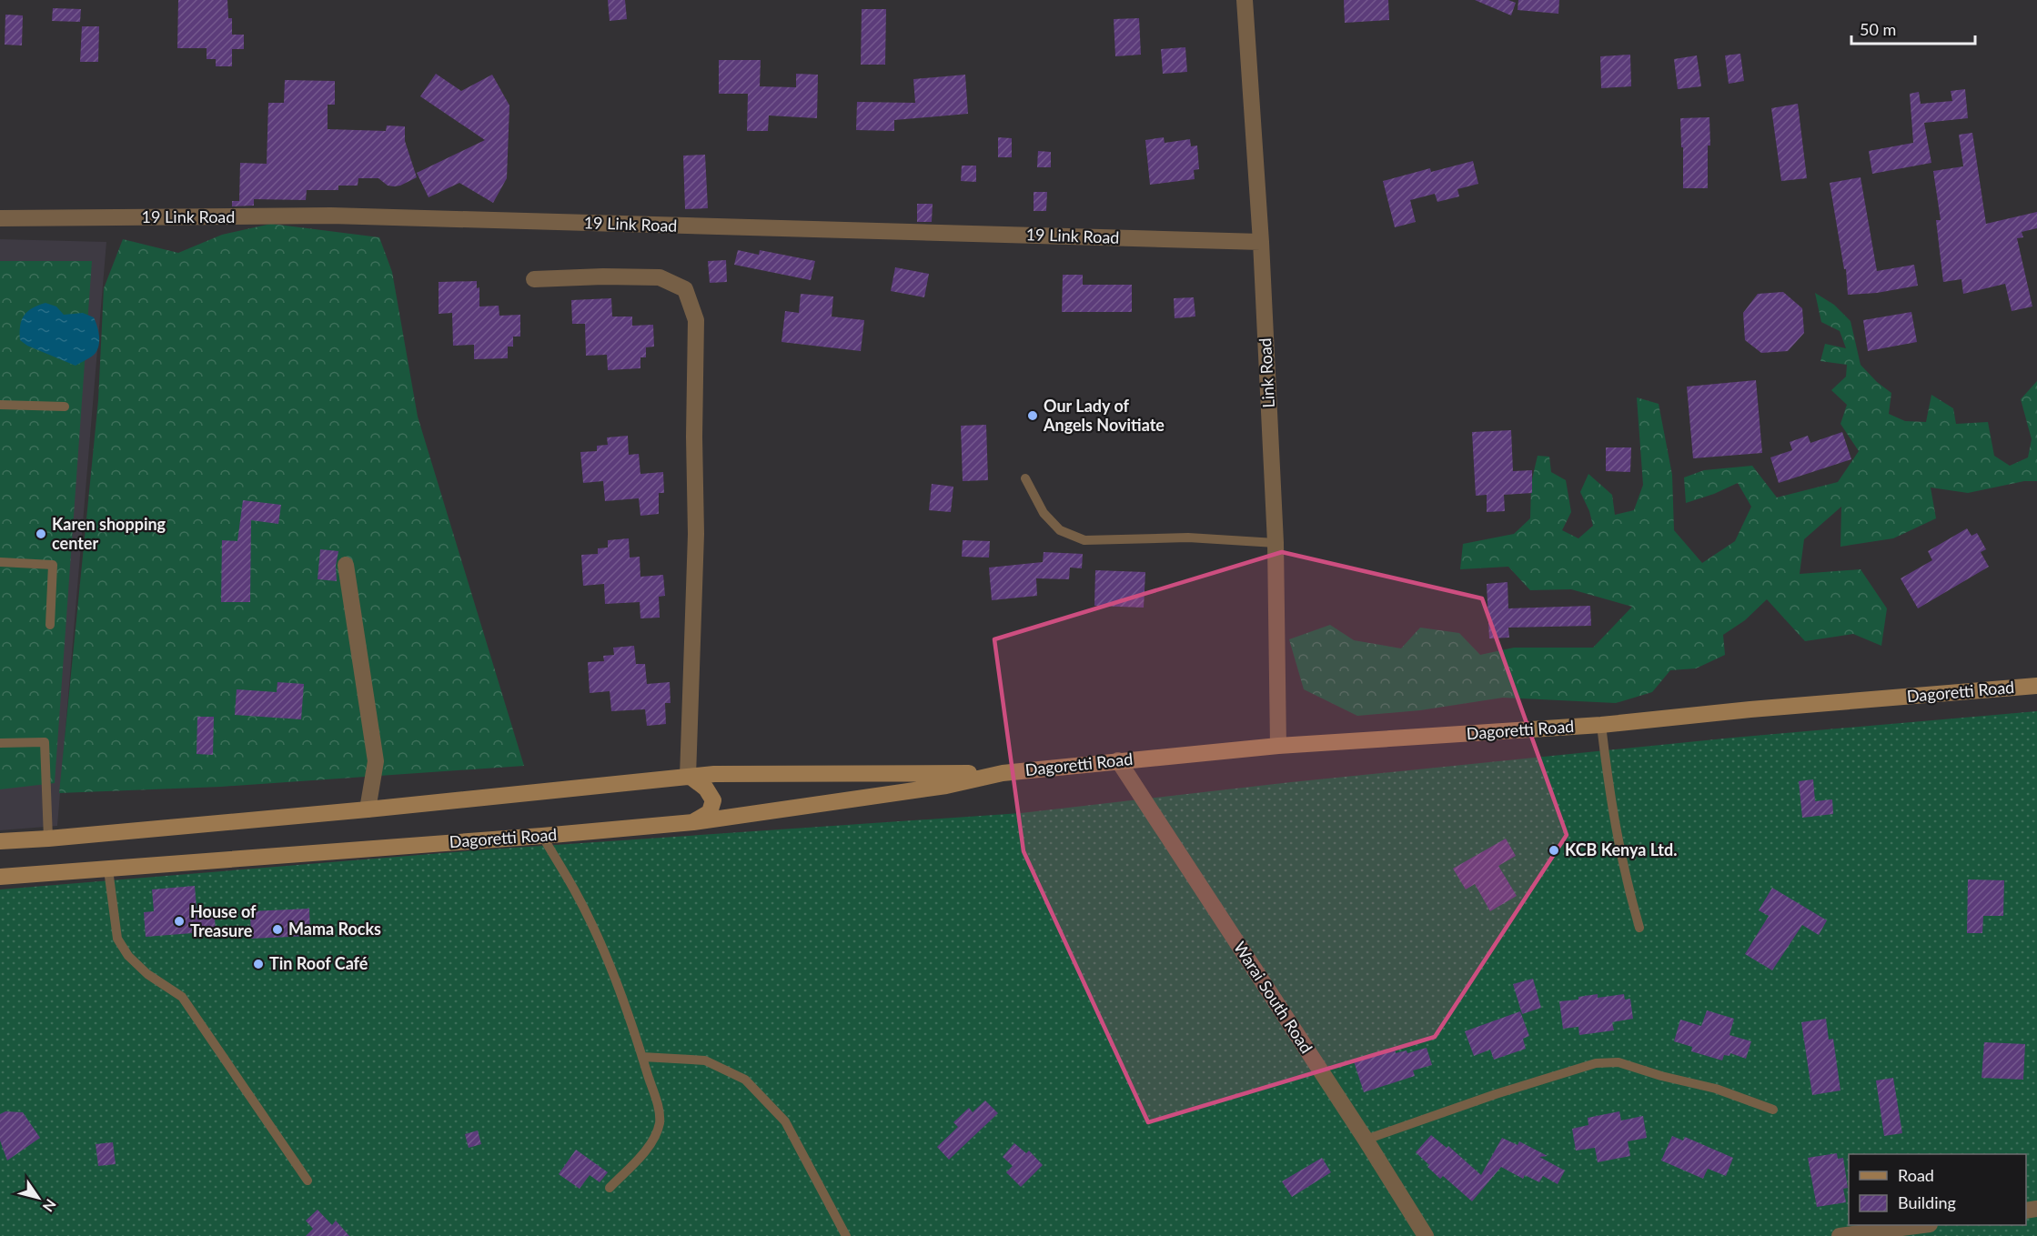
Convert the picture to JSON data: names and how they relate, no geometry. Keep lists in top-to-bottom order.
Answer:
{
  "streets": {
    "main road": ["Dagoretti Road"],
    "street": ["19 Link Road", "Link Road", "Warai South Road"]
  },
  "crossings": [
    ["19 Link Road", "Link Road"],
    ["Link Road", "Dagoretti Road"],
    ["Dagoretti Road", "Warai South Road"]
  ],
  "places": [
    "Our Lady of Angels Novitiate",
    "Karen shopping center",
    "KCB Kenya Ltd.",
    "House of Treasure",
    "Mama Rocks",
    "Tin Roof Café"
  ],
  "legend": ["Road", "Building"],
  "scale_bar": "50 m",
  "north": "bottom right"
}
